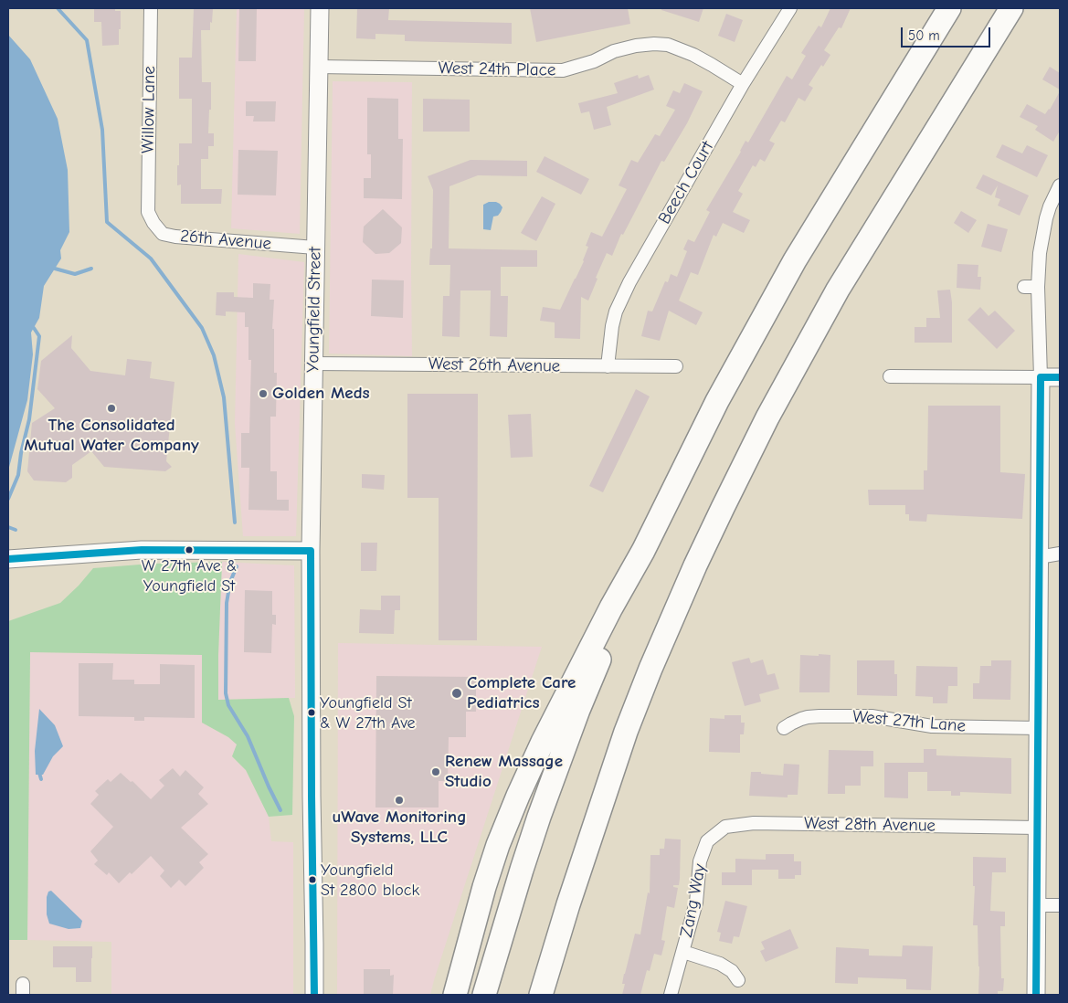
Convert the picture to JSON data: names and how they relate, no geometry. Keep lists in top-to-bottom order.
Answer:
{
  "streets": {
    "street": [
      "West 24th Place",
      "Willow Lane",
      "Beech Court",
      "26th Avenue",
      "Youngfield Street",
      "West 26th Avenue",
      "West 27th Lane",
      "West 28th Avenue",
      "Zang Way"
    ]
  },
  "crossings": [
    ["West 24th Place", "Beech Court"],
    ["West 24th Place", "Youngfield Street"],
    ["Willow Lane", "26th Avenue"],
    ["Beech Court", "West 26th Avenue"],
    ["26th Avenue", "Youngfield Street"],
    ["Youngfield Street", "West 26th Avenue"],
    ["West 28th Avenue", "Zang Way"]
  ],
  "places": [
    "Golden Meds",
    "The Consolidated Mutual Water Company",
    "W 27th Ave & Youngfield St",
    "Complete Care Pediatrics",
    "Youngfield St & W 27th Ave",
    "Renew Massage Studio",
    "uWave Monitoring Systems, LLC",
    "Youngfield St 2800 block"
  ],
  "scale_bar": "50 m"
}
